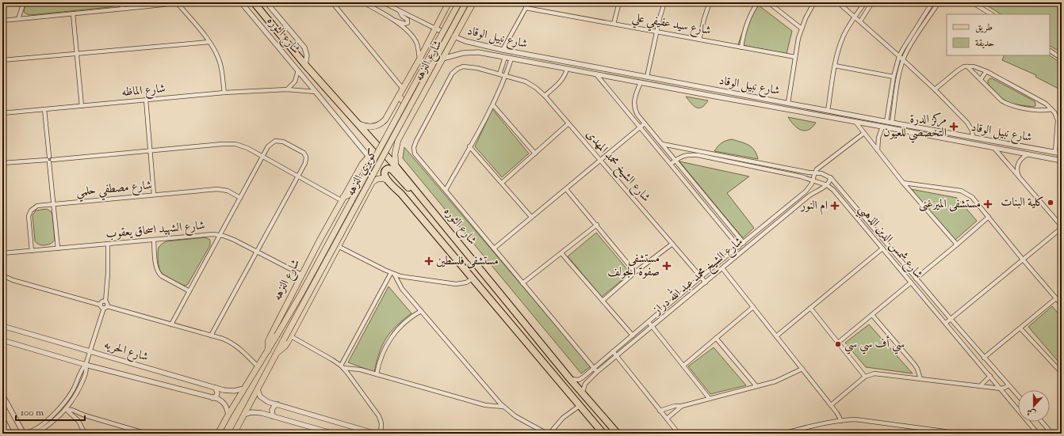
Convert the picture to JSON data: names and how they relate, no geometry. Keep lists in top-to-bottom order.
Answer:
{
  "streets": {
    "highway": ["شارع الثوره"],
    "main road": ["شارع النزهه", "كوبري النزهه"],
    "street": [
      "شارع سيد عفيفي علي",
      "شارع نبيل الوقاد",
      "شارع الماظه",
      "شارع الشيخ محمد المهدى",
      "شارع مصطفي حلمي",
      "شارع الشهيد اسحاق يعقوب",
      "شارع شمس الدين الذهبي",
      "شارع الشيخ محمد عبد الله دراز",
      "شارع الحريه"
    ]
  },
  "crossings": [
    ["شارع الثوره", "شارع النزهه"],
    ["شارع الثوره", "شارع الماظه"],
    ["شارع الثوره", "شارع الشيخ محمد عبد الله دراز"],
    ["شارع نبيل الوقاد", "شارع النزهه"],
    ["شارع النزهه", "كوبري النزهه"],
    ["شارع النزهه", "شارع الشهيد اسحاق يعقوب"],
    ["شارع النزهه", "شارع الحريه"],
    ["شارع الشيخ محمد المهدى", "شارع الشيخ محمد عبد الله دراز"],
    ["شارع مصطفي حلمي", "شارع الشهيد اسحاق يعقوب"],
    ["شارع شمس الدين الذهبي", "شارع الشيخ محمد عبد الله دراز"]
  ],
  "places": {
    "health": [
      "مركز الدرة التخصصي للعيون",
      "مستشفى الميرغنى",
      "ام النور",
      "مستشفى فلسطين",
      "مستشفى صفوة الجولف"
    ],
    "other": ["كلية البنات", "سي أف سي سي"]
  },
  "legend": ["طريق", "حديقة"],
  "scale_bar": "100 m",
  "north": "bottom"
}
